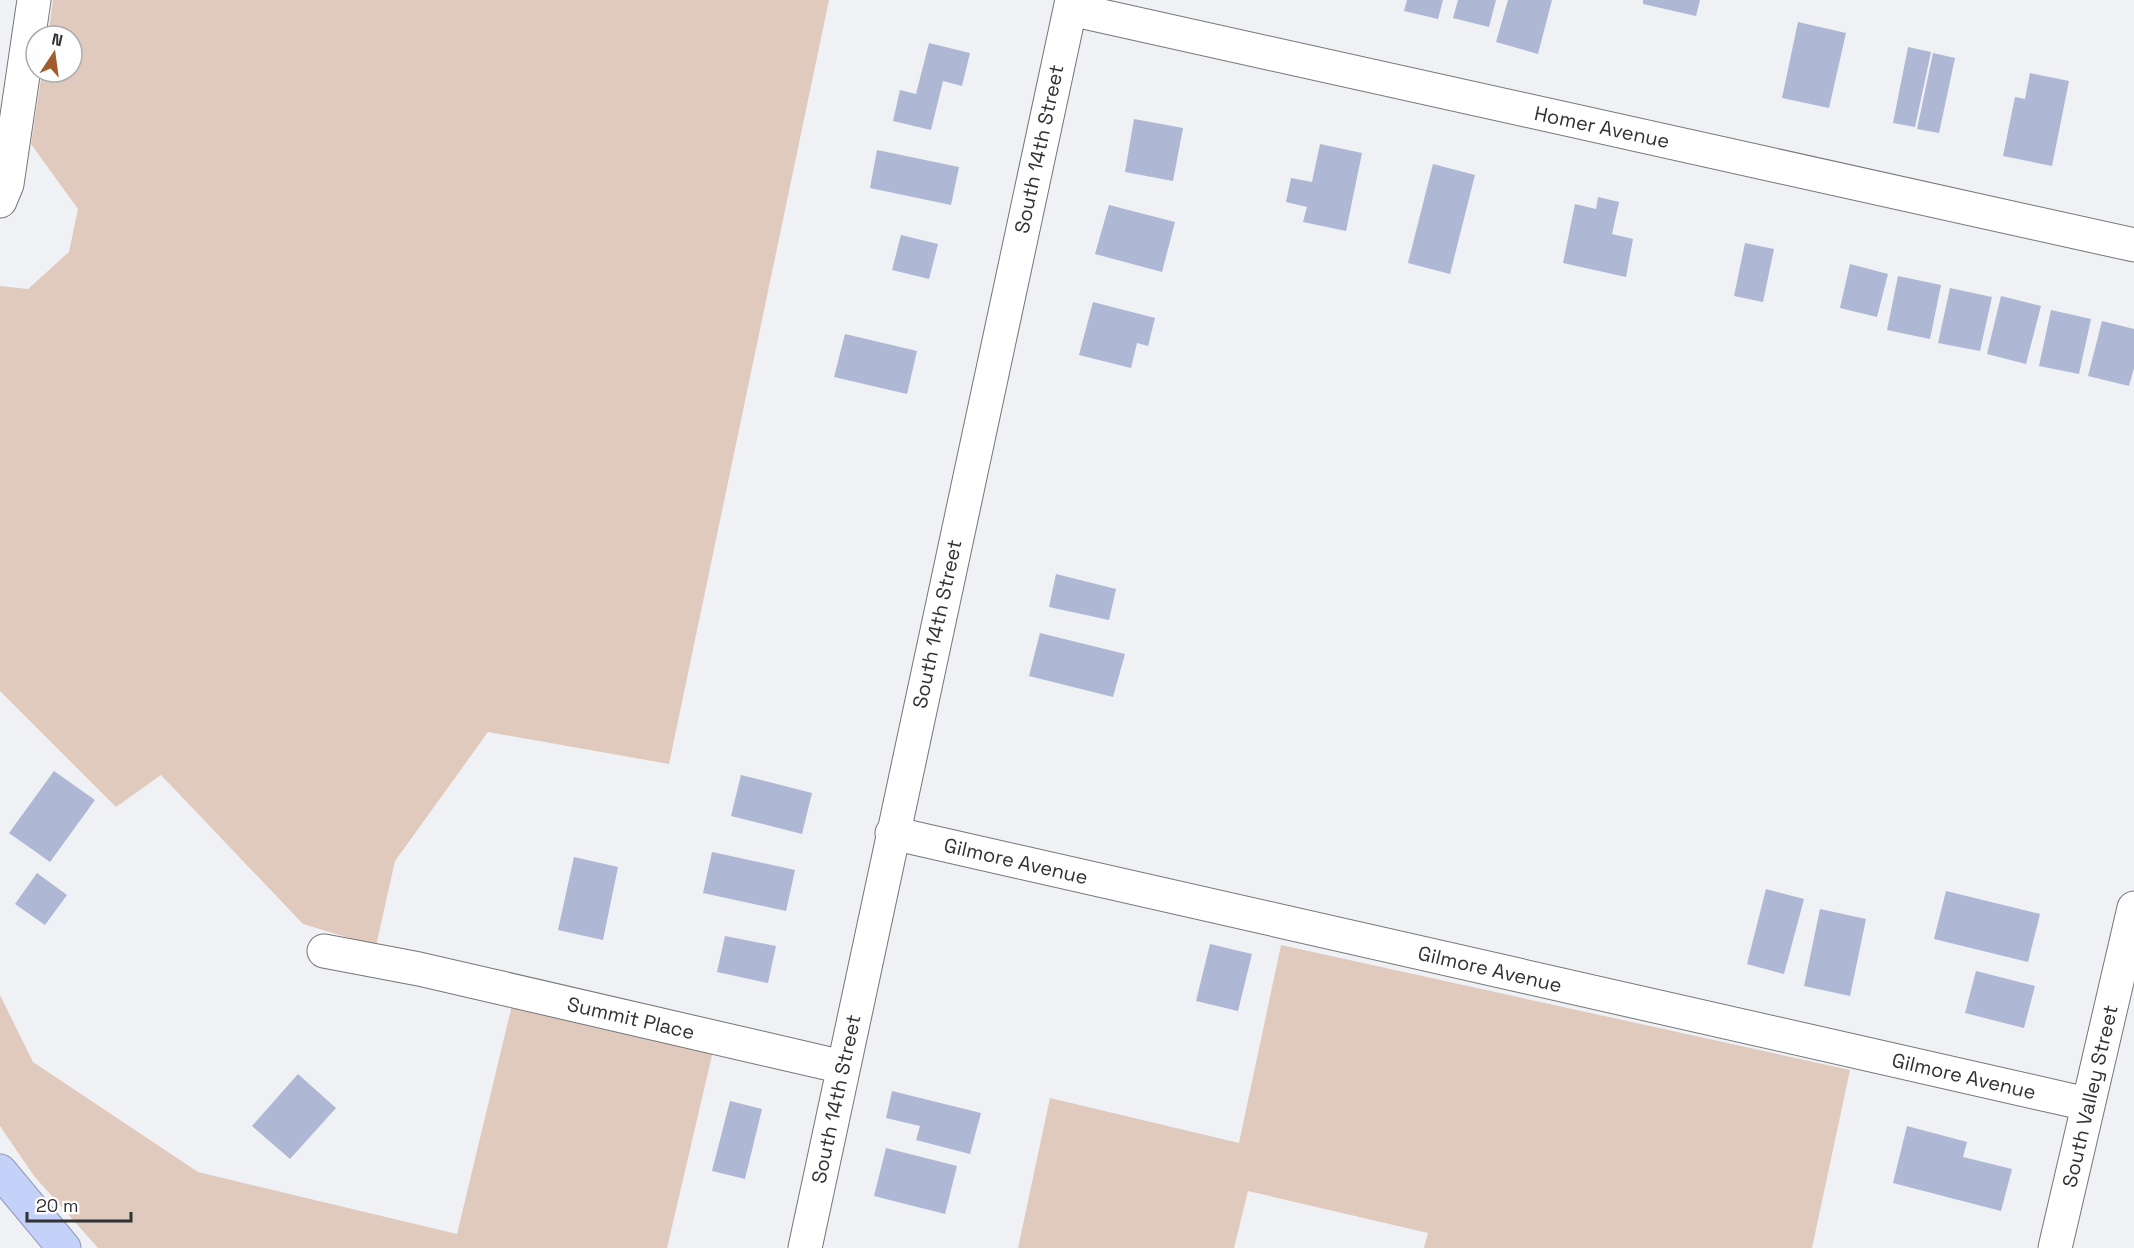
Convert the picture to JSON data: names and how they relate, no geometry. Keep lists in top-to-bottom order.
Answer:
{
  "streets": {
    "street": [
      "Homer Avenue",
      "South 14th Street",
      "Gilmore Avenue",
      "Summit Place",
      "South Valley Street"
    ]
  },
  "crossings": [
    ["Homer Avenue", "South 14th Street"],
    ["South 14th Street", "Gilmore Avenue"],
    ["South 14th Street", "Summit Place"],
    ["Gilmore Avenue", "South Valley Street"]
  ],
  "scale_bar": "20 m",
  "north": "top"
}
